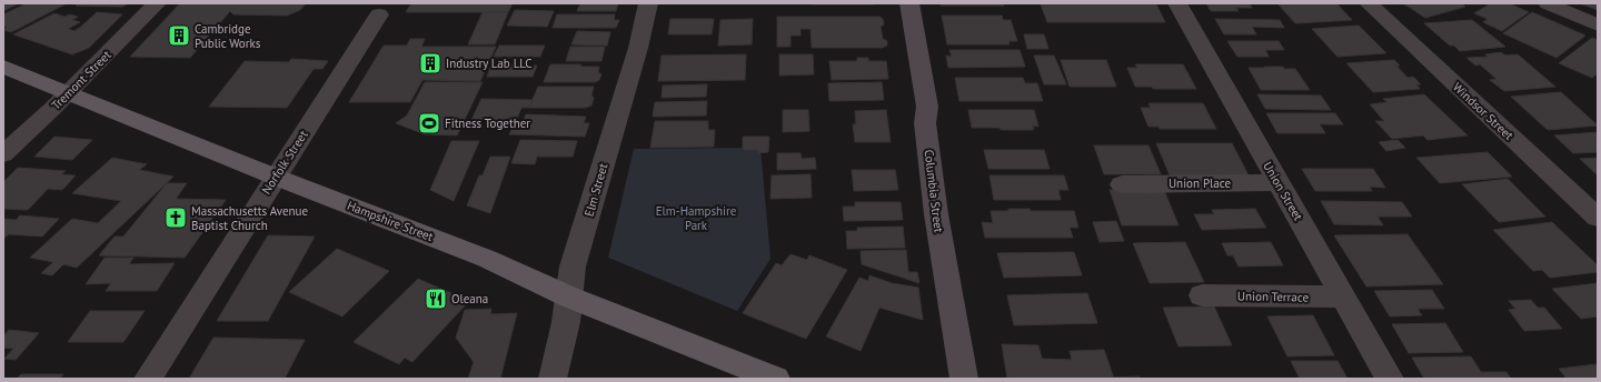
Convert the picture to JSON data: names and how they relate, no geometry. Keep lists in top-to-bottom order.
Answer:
{
  "streets": {
    "main road": ["Columbia Street", "Hampshire Street"],
    "street": [
      "Tremont Street",
      "Windsor Street",
      "Norfolk Street",
      "Union Place",
      "Elm Street",
      "Union Street",
      "Union Terrace"
    ]
  },
  "crossings": [
    ["Tremont Street", "Hampshire Street"],
    ["Norfolk Street", "Hampshire Street"],
    ["Union Place", "Union Street"],
    ["Elm Street", "Hampshire Street"],
    ["Union Street", "Union Terrace"]
  ],
  "parks": ["Elm-Hampshire Park"],
  "places": {
    "building": ["Cambridge Public Works", "Industry Lab LLC"],
    "sports": ["Fitness Together"],
    "church": ["Massachusetts Avenue Baptist Church"],
    "restaurant": ["Oleana"]
  }
}
